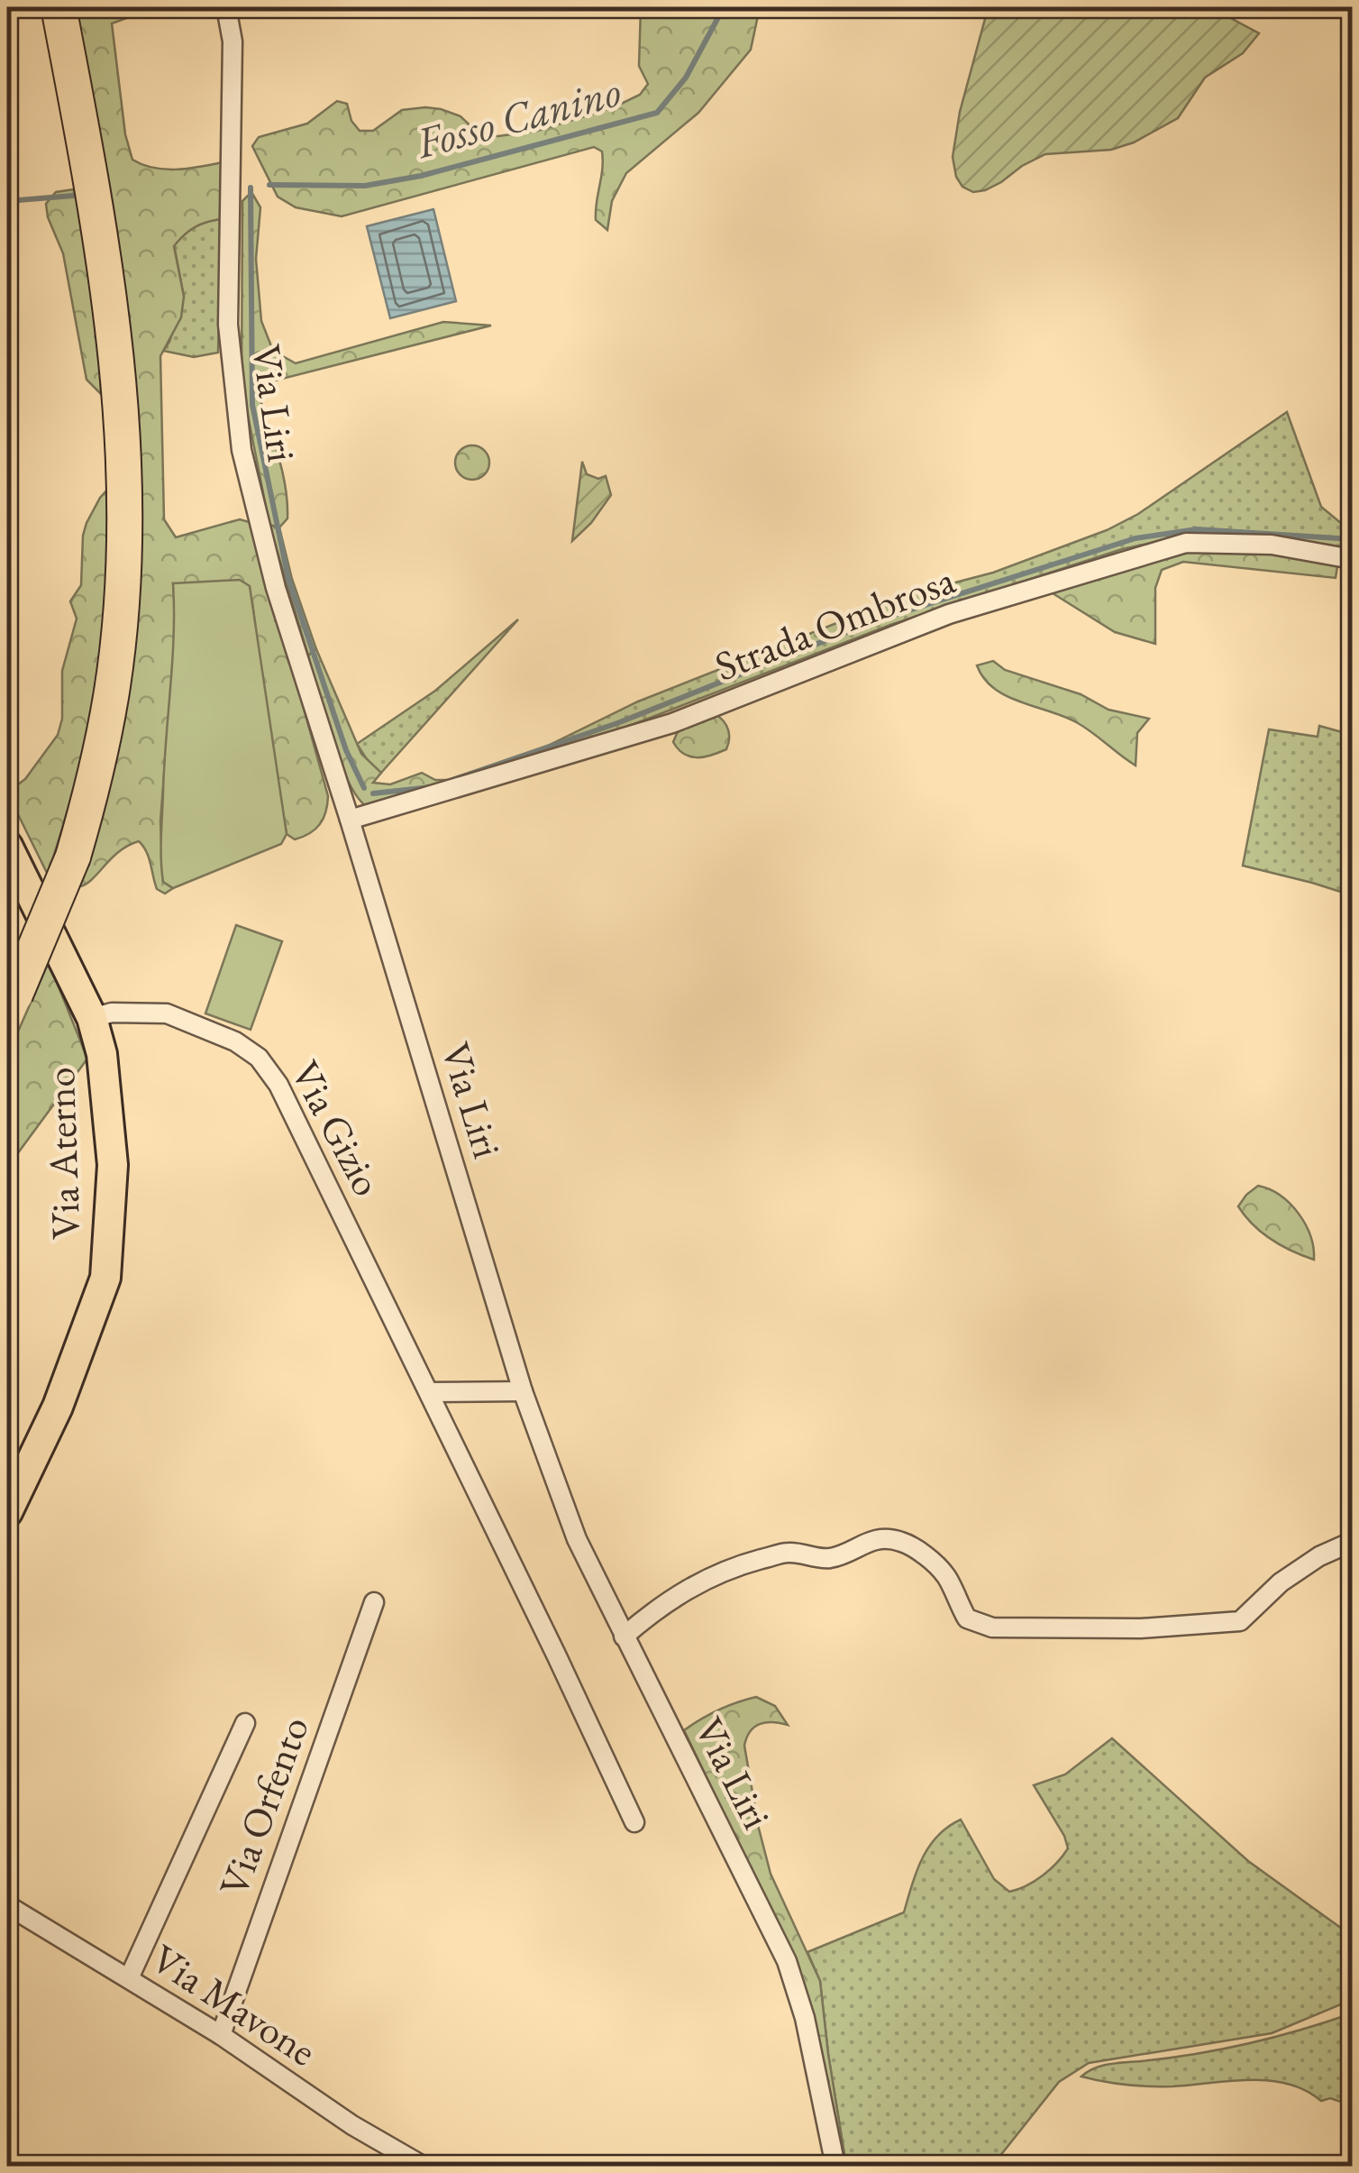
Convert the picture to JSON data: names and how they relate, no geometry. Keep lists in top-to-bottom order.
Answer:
{
  "streets": {
    "main road": ["Via Aterno"],
    "street": [
      "Via Liri",
      "Strada Ombrosa",
      "Via Gizio",
      "Via Orfento",
      "Via Mavone"
    ]
  },
  "crossings": [
    ["Via Liri", "Strada Ombrosa"],
    ["Via Gizio", "Via Aterno"],
    ["Via Orfento", "Via Mavone"]
  ],
  "water": ["Fosso Canino"]
}
